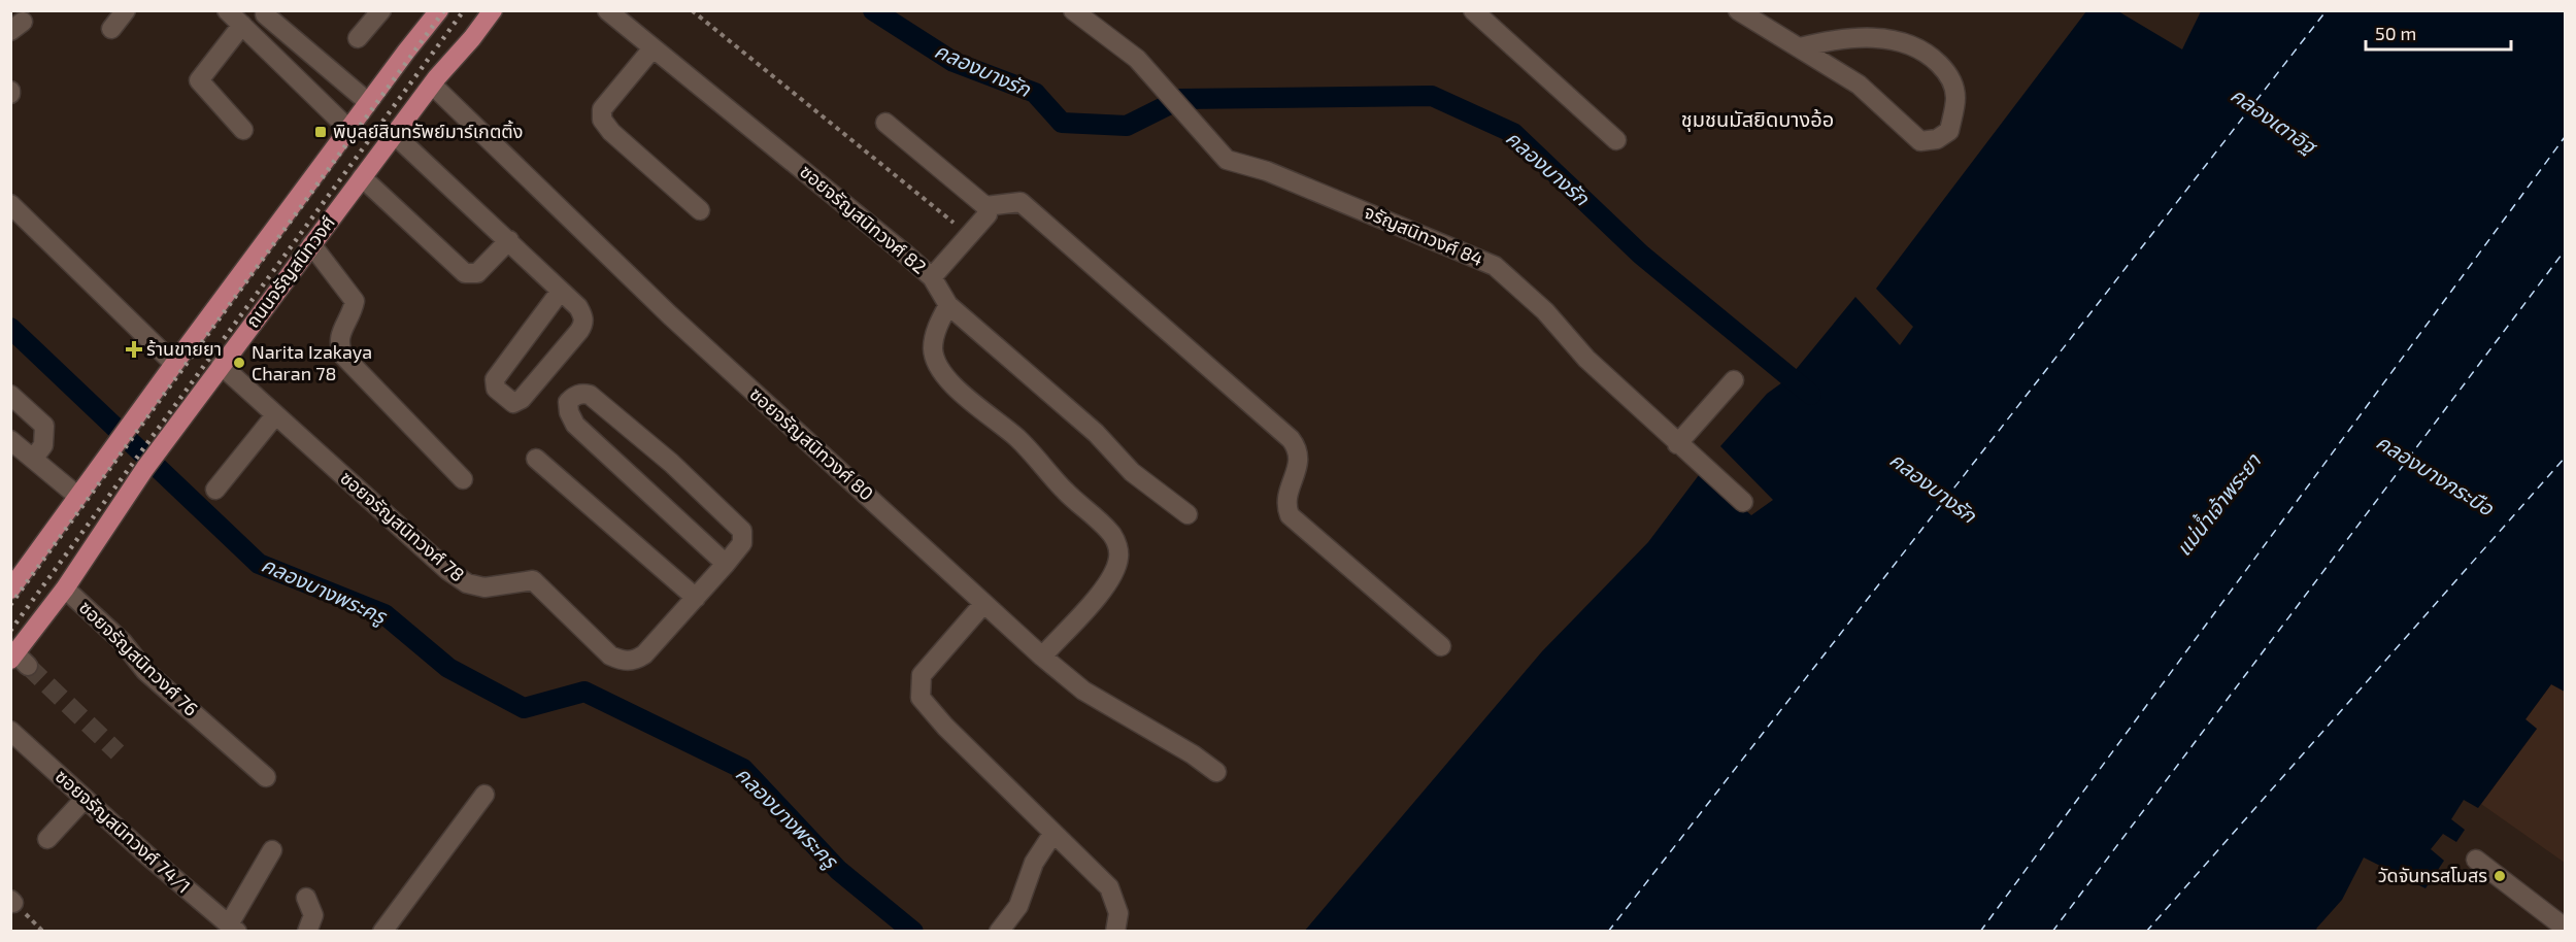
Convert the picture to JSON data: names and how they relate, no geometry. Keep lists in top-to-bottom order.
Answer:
{
  "streets": {
    "main road": ["ถนนจรัญสนิทวงศ์"],
    "street": [
      "ซอยจรัญสนิทวงศ์ 82",
      "จรัญสนิทวงศ์ 84",
      "ซอยจรัญสนิทวงศ์ 80",
      "ซอยจรัญสนิทวงศ์ 78",
      "ซอยจรัญสนิทวงศ์ 76",
      "ซอยจรัญสนิทวงศ์ 74/1"
    ]
  },
  "crossings": [
    ["ถนนจรัญสนิทวงศ์", "ซอยจรัญสนิทวงศ์ 80"],
    ["ถนนจรัญสนิทวงศ์", "ซอยจรัญสนิทวงศ์ 78"],
    ["ถนนจรัญสนิทวงศ์", "ซอยจรัญสนิทวงศ์ 76"]
  ],
  "districts": ["ชุมชนมัสยิดบางอ้อ"],
  "water": [
    "คลองบางรัก",
    "คลองเตาอิฐ",
    "คลองบางกระบือ",
    "แม่น้ำเจ้าพระยา",
    "คลองบางพระครู"
  ],
  "places": {
    "transit": ["พิบูลย์สินทรัพย์มาร์เกตติ้ง"],
    "health": ["ร้านขายยา"],
    "other": ["Narita Izakaya Charan 78", "วัดจันทรสโมสร"]
  },
  "scale_bar": "50 m"
}
